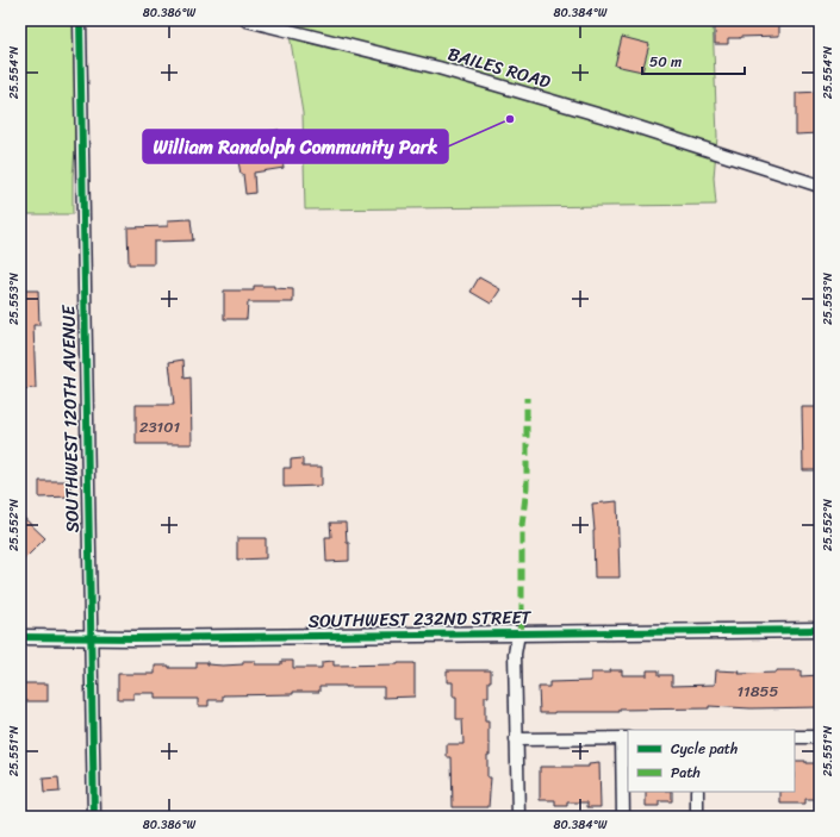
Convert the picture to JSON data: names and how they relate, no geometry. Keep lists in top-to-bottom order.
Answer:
{
  "streets": {
    "street": ["BAILES ROAD", "SOUTHWEST 120TH AVENUE", "SOUTHWEST 232ND STREET"]
  },
  "crossings": [
    ["SOUTHWEST 120TH AVENUE", "SOUTHWEST 232ND STREET"]
  ],
  "places": ["William Randolph Community Park"],
  "house_numbers": ["23101", "11855"],
  "legend": ["Cycle path", "Path"],
  "scale_bar": "50 m",
  "coordinates": [
    "80.386°W",
    "80.384°W",
    "25.554°N",
    "25.553°N",
    "25.552°N",
    "25.551°N"
  ]
}
